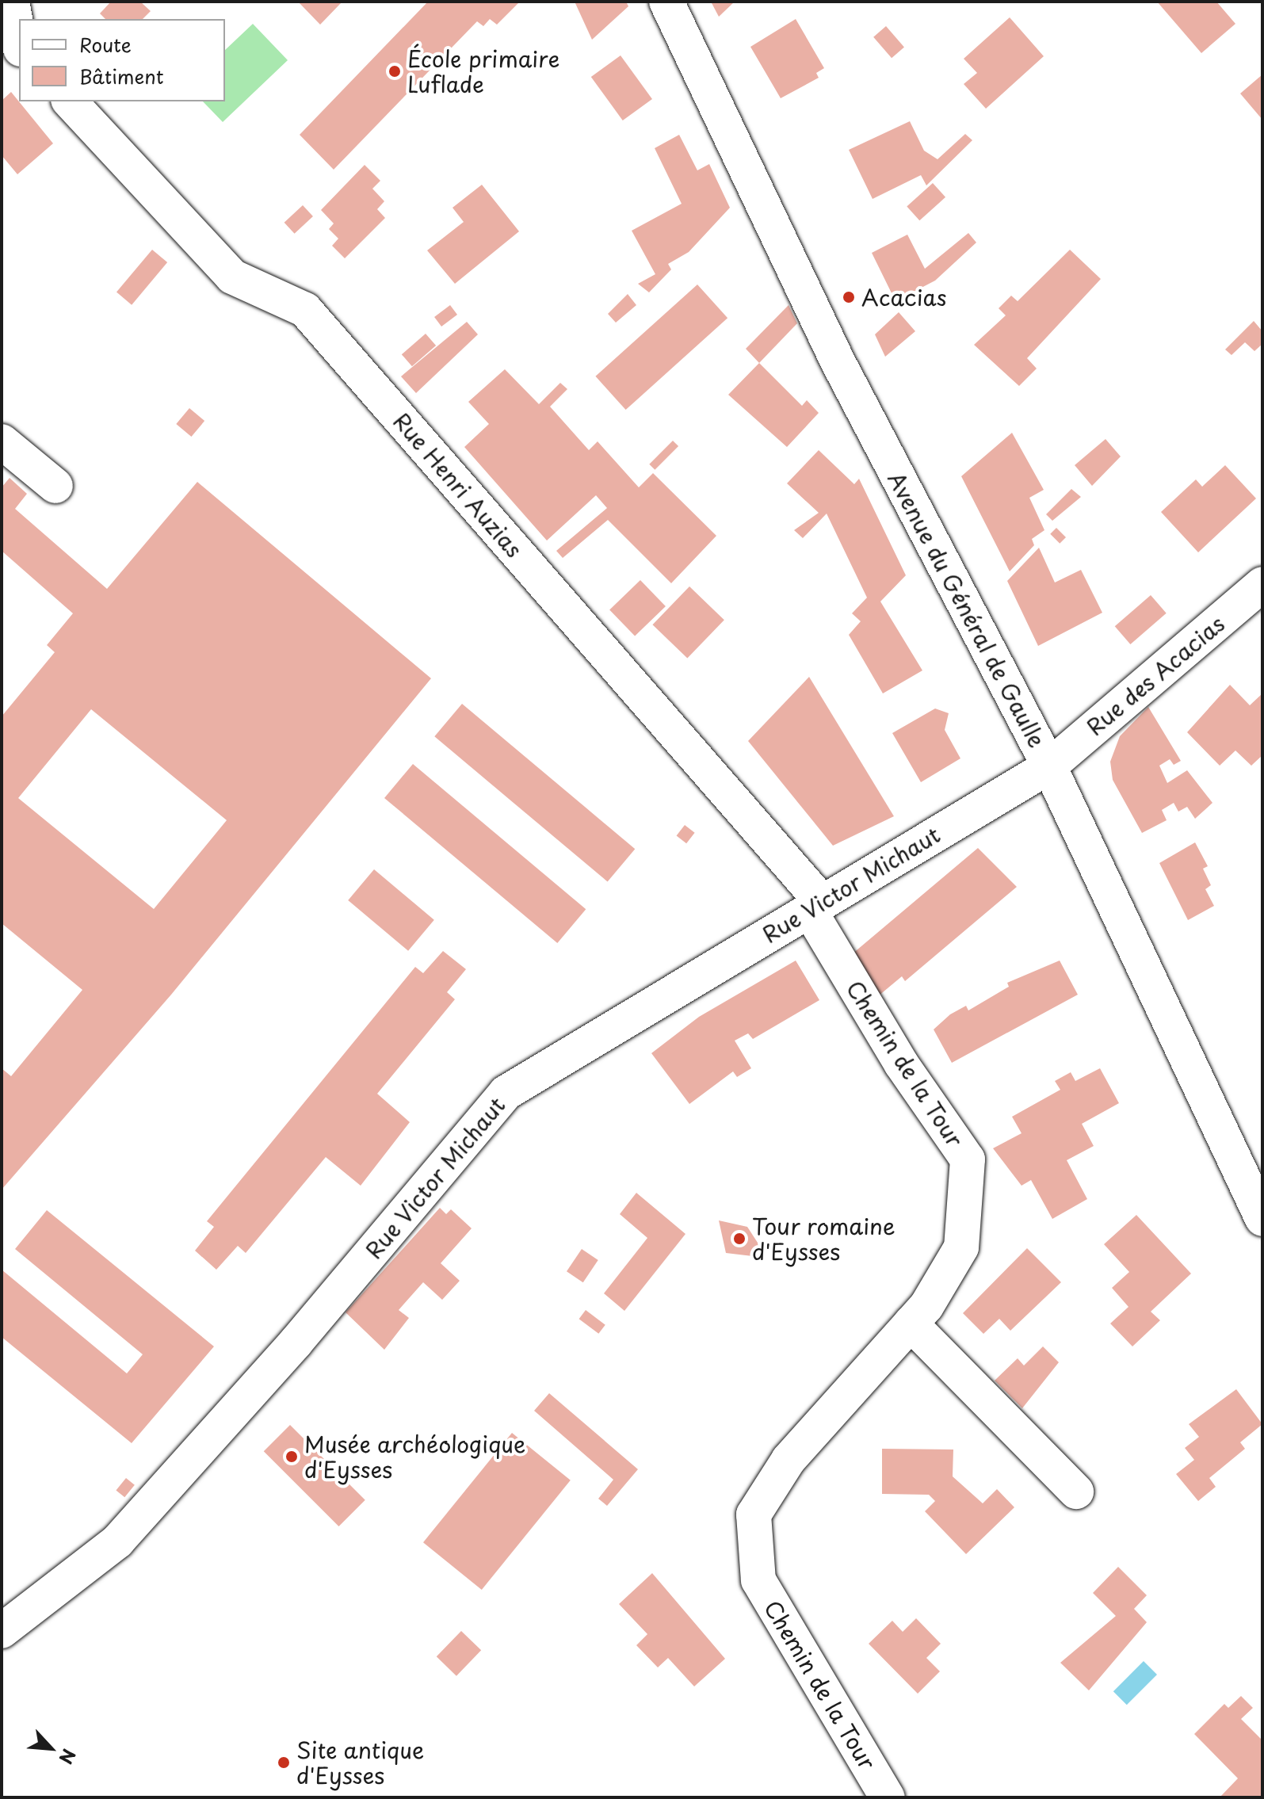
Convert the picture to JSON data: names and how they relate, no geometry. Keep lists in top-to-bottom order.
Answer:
{
  "streets": {
    "street": [
      "Rue Henri Auzias",
      "Avenue du Général de Gaulle",
      "Rue des Acacias",
      "Rue Victor Michaut",
      "Chemin de la Tour"
    ]
  },
  "crossings": [
    ["Rue Henri Auzias", "Rue Victor Michaut"],
    ["Rue Henri Auzias", "Chemin de la Tour"],
    ["Avenue du Général de Gaulle", "Rue des Acacias"],
    ["Avenue du Général de Gaulle", "Rue Victor Michaut"],
    ["Rue des Acacias", "Rue Victor Michaut"],
    ["Rue Victor Michaut", "Chemin de la Tour"]
  ],
  "places": [
    "École primaire Luflade",
    "Acacias",
    "Tour romaine d'Eysses",
    "Musée archéologique d'Eysses",
    "Site antique d'Eysses"
  ],
  "legend": ["Route", "Bâtiment"],
  "north": "bottom right"
}
